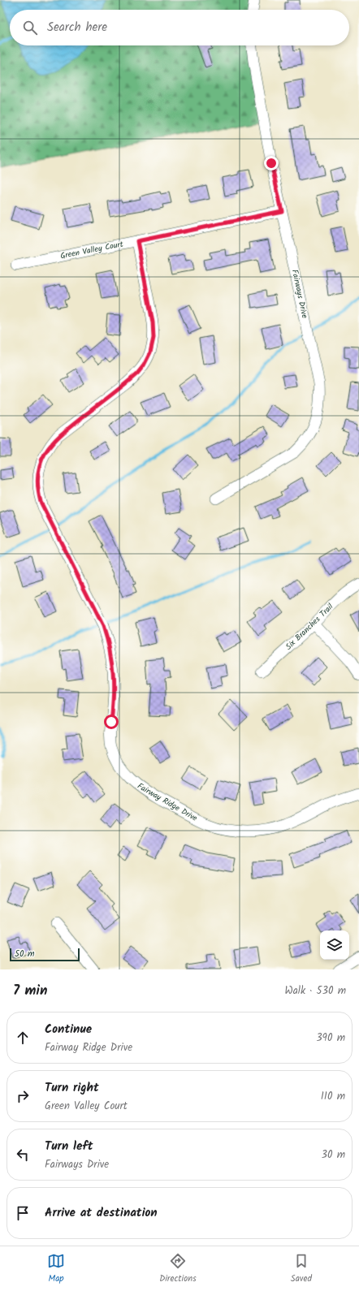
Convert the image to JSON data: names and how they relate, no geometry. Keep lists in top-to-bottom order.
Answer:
{
  "streets": {
    "street": [
      "Green Valley Court",
      "Fairways Drive",
      "Six Branches Trail",
      "Fairway Ridge Drive"
    ]
  },
  "crossings": [
    ["Green Valley Court", "Fairways Drive"],
    ["Green Valley Court", "Fairway Ridge Drive"]
  ],
  "scale_bar": "50 m",
  "page": {
    "search": "Search here",
    "scale": "50 m",
    "heading": ["7 min", "Walk · 530 m"],
    "list": [
      ["Continue", "Fairway Ridge Drive", "390 m"],
      ["Turn right", "Green Valley Court", "110 m"],
      ["Turn left", "Fairways Drive", "30 m"],
      "Arrive at destination"
    ],
    "nav": ["Map", "Directions", "Saved"]
  }
}
